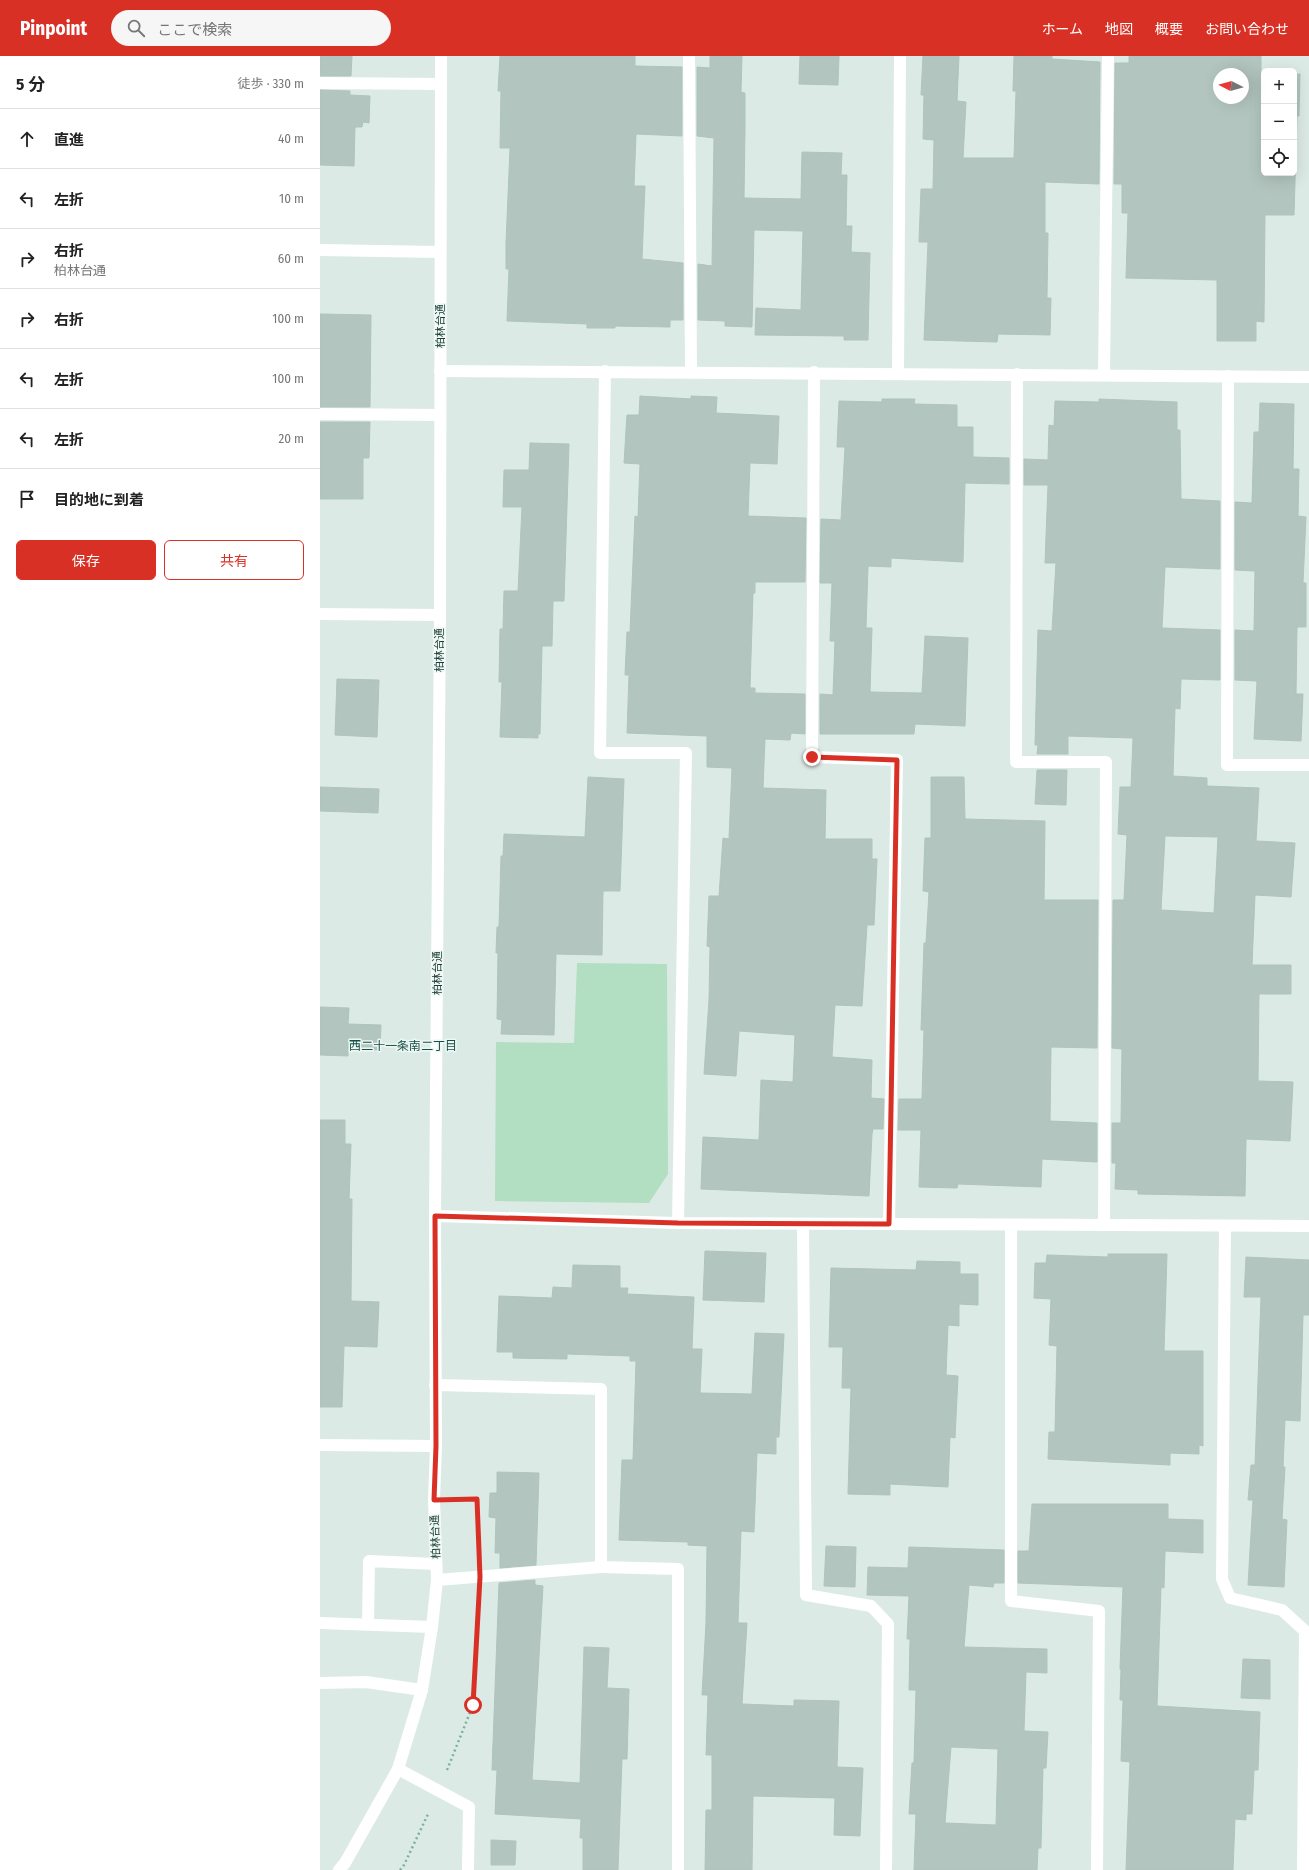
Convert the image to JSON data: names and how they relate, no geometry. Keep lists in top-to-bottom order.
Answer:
{
  "streets": {
    "street": ["柏林台通"]
  },
  "districts": ["西二十一条南二丁目"],
  "north": "left",
  "page": {
    "header": "Pinpoint",
    "search": "ここで検索",
    "nav": [
      "ホーム",
      "地図",
      "概要",
      "お問い合わせ"
    ],
    "heading": ["5 分", "徒歩 · 330 m"],
    "map_buttons": ["+", "−"],
    "list": [
      ["直進", "40 m"],
      ["左折", "10 m"],
      ["右折", "柏林台通", "60 m"],
      ["右折", "100 m"],
      ["左折", "100 m"],
      ["左折", "20 m"],
      "目的地に到着"
    ],
    "buttons": ["保存", "共有"]
  }
}
